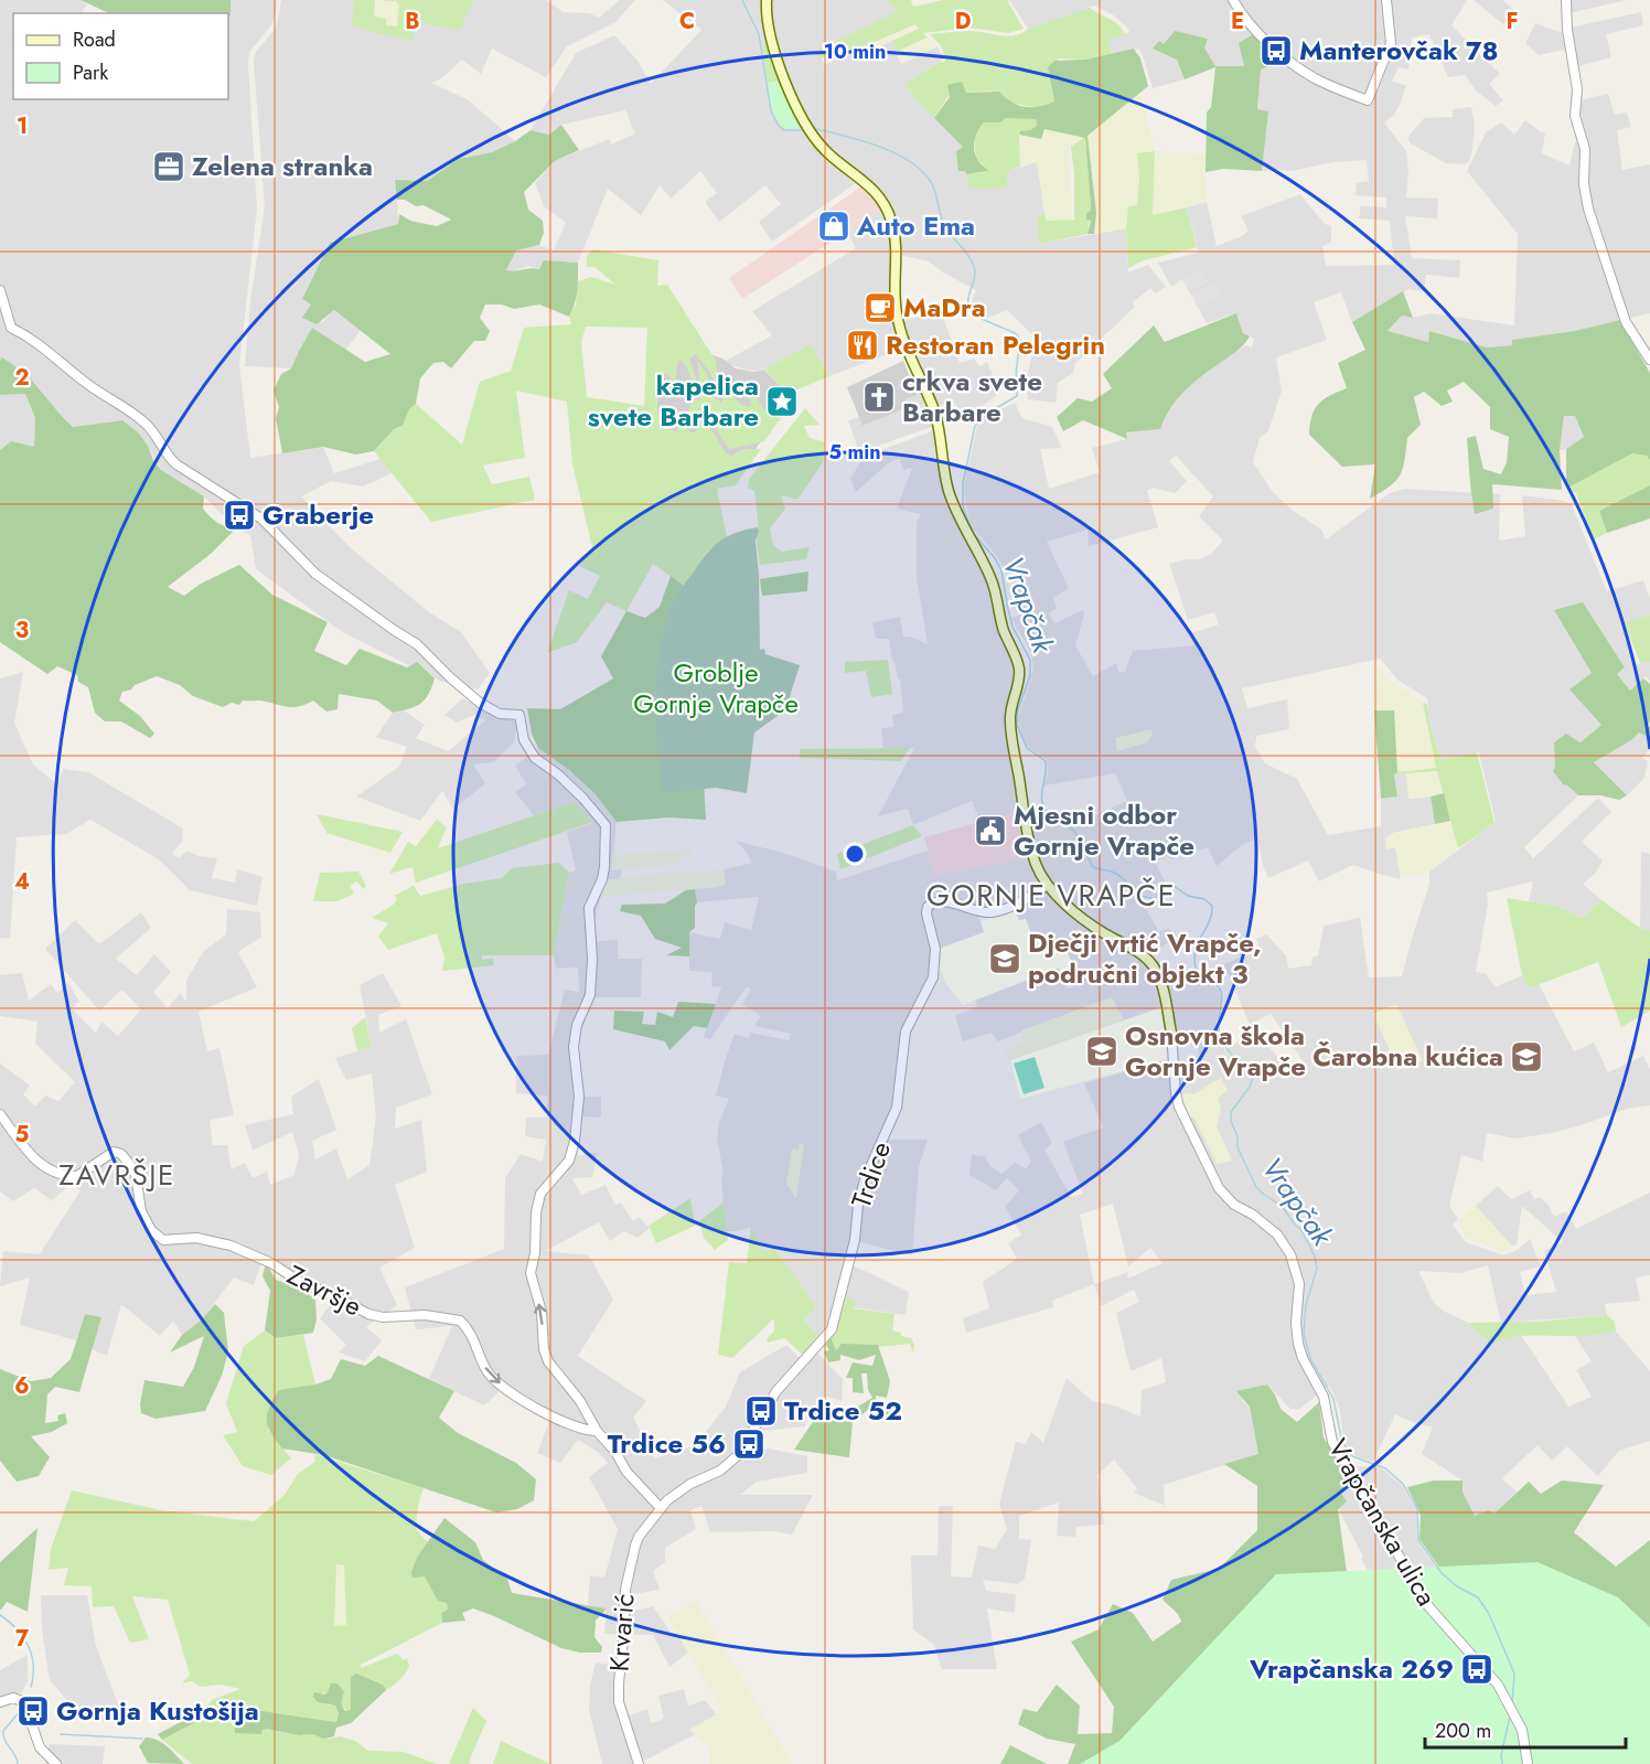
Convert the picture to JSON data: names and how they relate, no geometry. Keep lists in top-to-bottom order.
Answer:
{
  "streets": {
    "main road": ["Vrapčanska ulica"],
    "street": ["Trdice", "Završje", "Krvarić"]
  },
  "crossings": [
    ["Trdice", "Vrapčanska ulica"],
    ["Trdice", "Krvarić"]
  ],
  "one_way": ["Završje"],
  "districts": ["GORNJE VRAPČE", "ZAVRŠJE"],
  "water": ["Vrapčak"],
  "parks": ["Groblje Gornje Vrapče"],
  "places": {
    "bus stop": [
      "Manterovčak 78",
      "Graberje",
      "Trdice 52",
      "Trdice 56",
      "Vrapčanska 269",
      "Gornja Kustošija"
    ],
    "office": ["Zelena stranka"],
    "shop": ["Auto Ema"],
    "cafe": ["MaDra"],
    "restaurant": ["Restoran Pelegrin"],
    "church": ["crkva svete Barbare"],
    "place": ["kapelica svete Barbare"],
    "public building": ["Mjesni odbor Gornje Vrapče"],
    "school or university": ["Dječji vrtić Vrapče, područni objekt 3", "Osnovna škola Gornje Vrapče", "Čarobna kućica"]
  },
  "legend": ["Road", "Park"],
  "scale_bar": "200 m",
  "grid": {
    "columns": [
      "B",
      "C",
      "D",
      "E",
      "F"
    ],
    "rows": [
      "1",
      "2",
      "3",
      "4",
      "5",
      "6",
      "7"
    ]
  },
  "rings": ["10 min", "5 min"]
}
